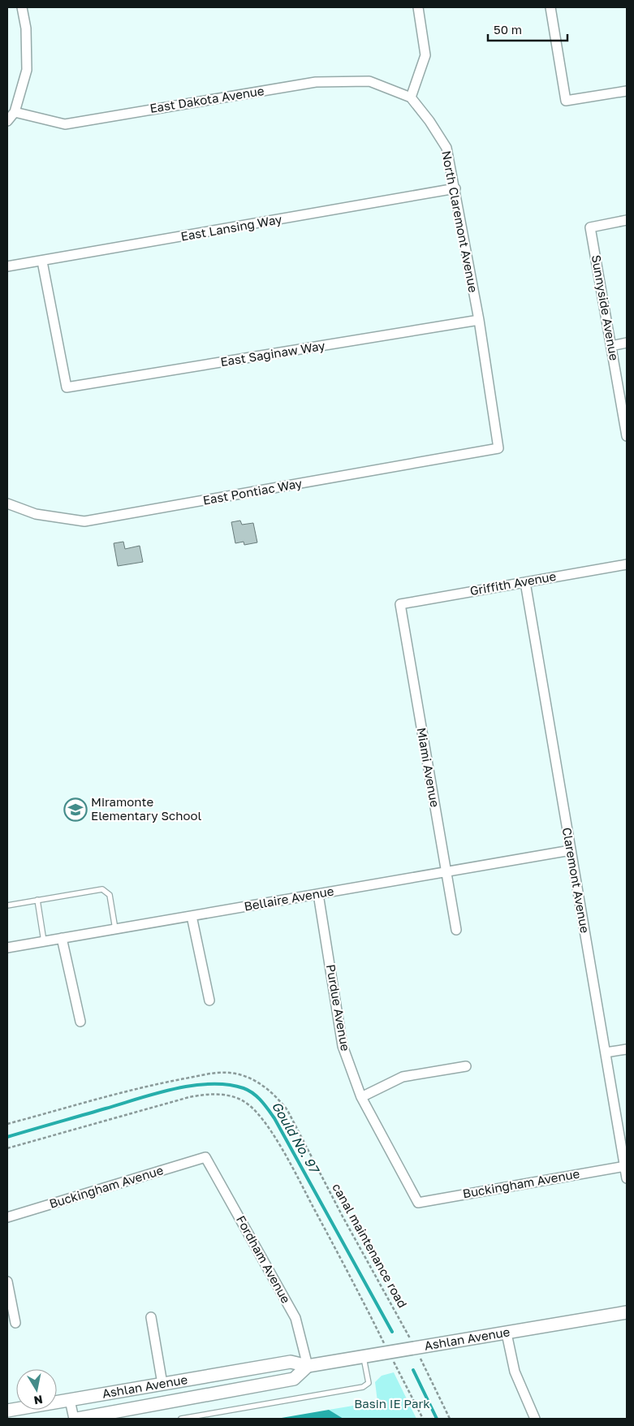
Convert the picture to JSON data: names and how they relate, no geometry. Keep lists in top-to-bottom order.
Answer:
{
  "streets": {
    "main road": ["Ashlan Avenue"],
    "street": [
      "East Dakota Avenue",
      "North Claremont Avenue",
      "East Lansing Way",
      "Sunnyside Avenue",
      "East Saginaw Way",
      "East Pontiac Way",
      "Griffith Avenue",
      "Miami Avenue",
      "Claremont Avenue",
      "Bellaire Avenue",
      "Purdue Avenue",
      "Buckingham Avenue",
      "Fordham Avenue"
    ],
    "path": ["canal maintenance road"]
  },
  "crossings": [
    ["East Dakota Avenue", "North Claremont Avenue"],
    ["North Claremont Avenue", "East Lansing Way"],
    ["North Claremont Avenue", "East Saginaw Way"],
    ["North Claremont Avenue", "East Pontiac Way"],
    ["East Lansing Way", "East Saginaw Way"],
    ["Griffith Avenue", "Miami Avenue"],
    ["Griffith Avenue", "Claremont Avenue"],
    ["Miami Avenue", "Bellaire Avenue"],
    ["Claremont Avenue", "Bellaire Avenue"],
    ["Claremont Avenue", "Buckingham Avenue"],
    ["Bellaire Avenue", "Purdue Avenue"],
    ["Purdue Avenue", "Buckingham Avenue"],
    ["Buckingham Avenue", "Fordham Avenue"],
    ["canal maintenance road", "Ashlan Avenue"],
    ["Fordham Avenue", "Ashlan Avenue"]
  ],
  "water": ["Gould No. 97"],
  "parks": ["Basin IE Park"],
  "places": {
    "school or university": ["Miramonte Elementary School"]
  },
  "scale_bar": "50 m",
  "north": "bottom"
}
